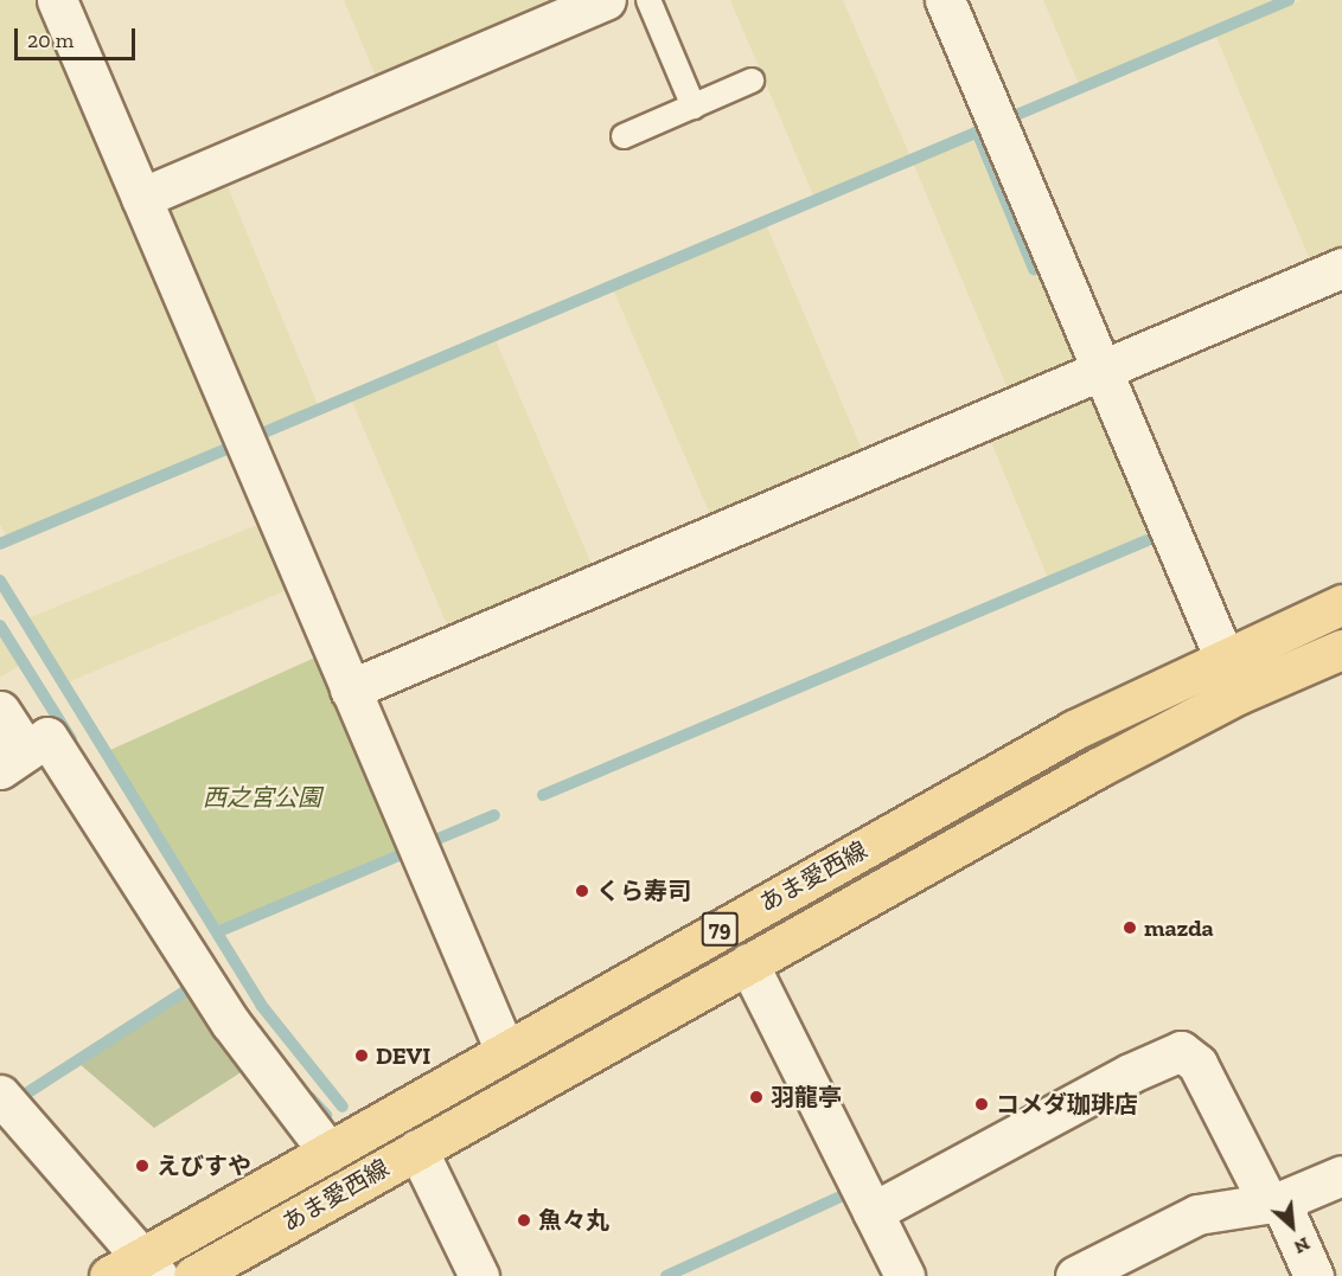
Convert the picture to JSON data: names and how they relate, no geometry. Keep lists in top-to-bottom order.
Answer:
{
  "streets": {
    "main road": ["あま愛西線", "79"]
  },
  "parks": ["西之宮公園"],
  "places": [
    "くら寿司",
    "mazda",
    "DEVI",
    "羽龍亭",
    "コメダ珈琲店",
    "えびすや",
    "魚々丸"
  ],
  "scale_bar": "20 m",
  "north": "bottom right"
}
